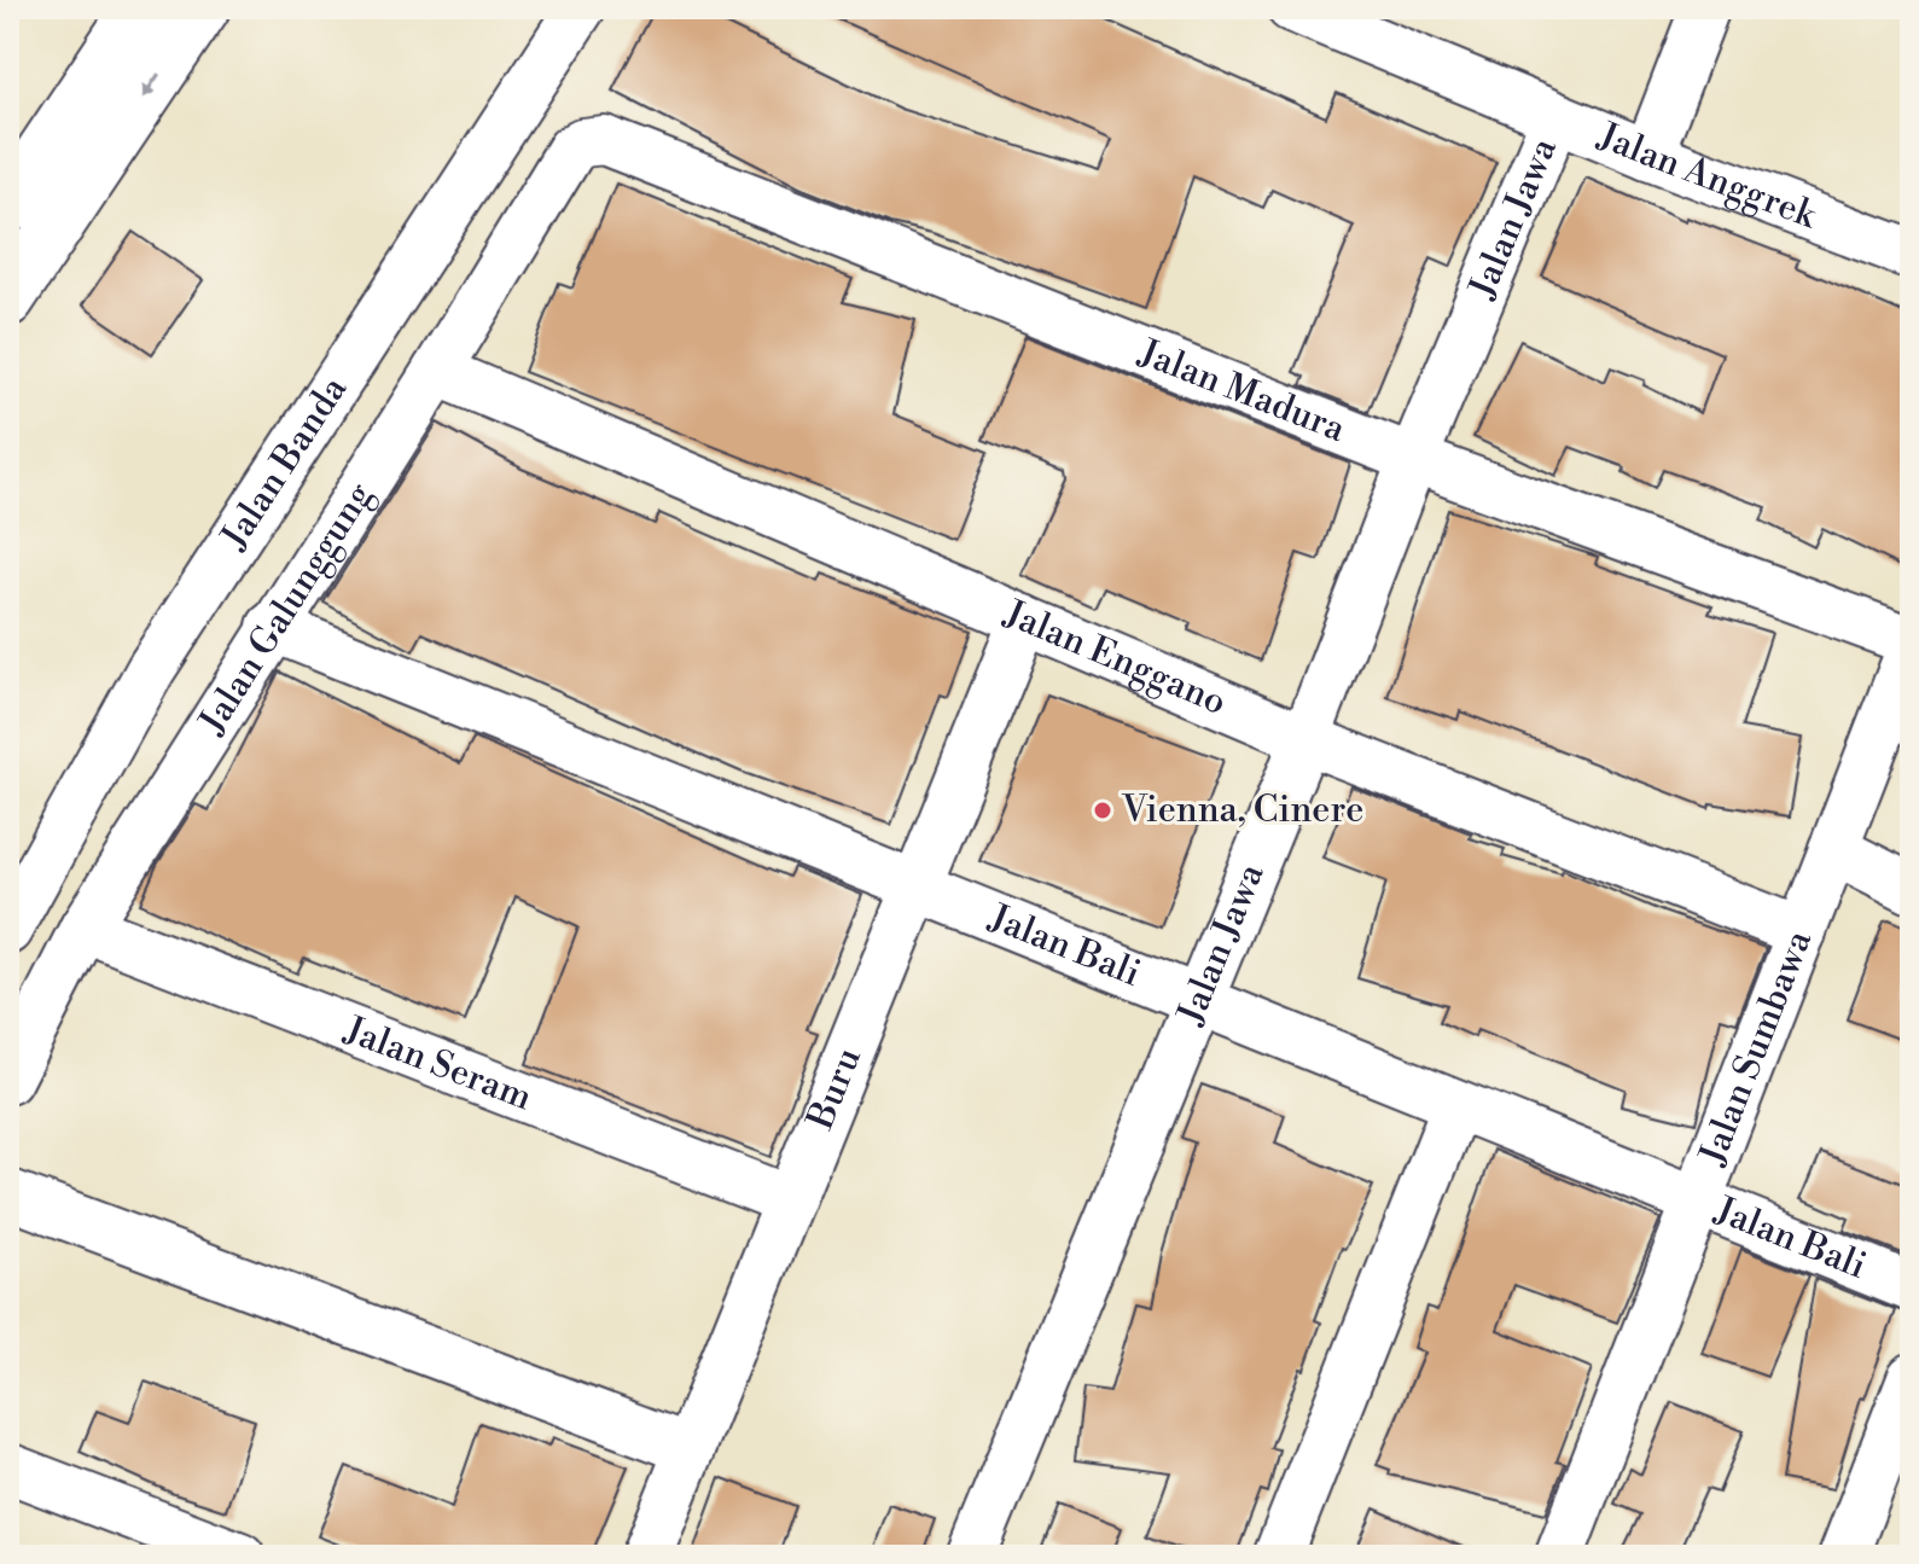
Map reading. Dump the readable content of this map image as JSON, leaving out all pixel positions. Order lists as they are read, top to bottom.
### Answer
{
  "streets": {
    "street": [
      "Jalan Anggrek",
      "Jalan Jawa",
      "Jalan Madura",
      "Jalan Banda",
      "Jalan Galunggung",
      "Jalan Enggano",
      "Jalan Bali",
      "Jalan Sumbawa",
      "Jalan Seram",
      "Buru"
    ]
  },
  "crossings": [
    ["Jalan Anggrek", "Jalan Jawa"],
    ["Jalan Jawa", "Jalan Madura"],
    ["Jalan Jawa", "Jalan Enggano"],
    ["Jalan Jawa", "Jalan Bali"],
    ["Jalan Madura", "Jalan Galunggung"],
    ["Jalan Madura", "Jalan Sumbawa"],
    ["Jalan Galunggung", "Jalan Enggano"],
    ["Jalan Galunggung", "Jalan Bali"],
    ["Jalan Galunggung", "Jalan Seram"],
    ["Jalan Enggano", "Jalan Sumbawa"],
    ["Jalan Enggano", "Buru"],
    ["Jalan Bali", "Jalan Sumbawa"],
    ["Jalan Bali", "Buru"],
    ["Jalan Seram", "Buru"]
  ],
  "places": ["Vienna, Cinere"]
}
